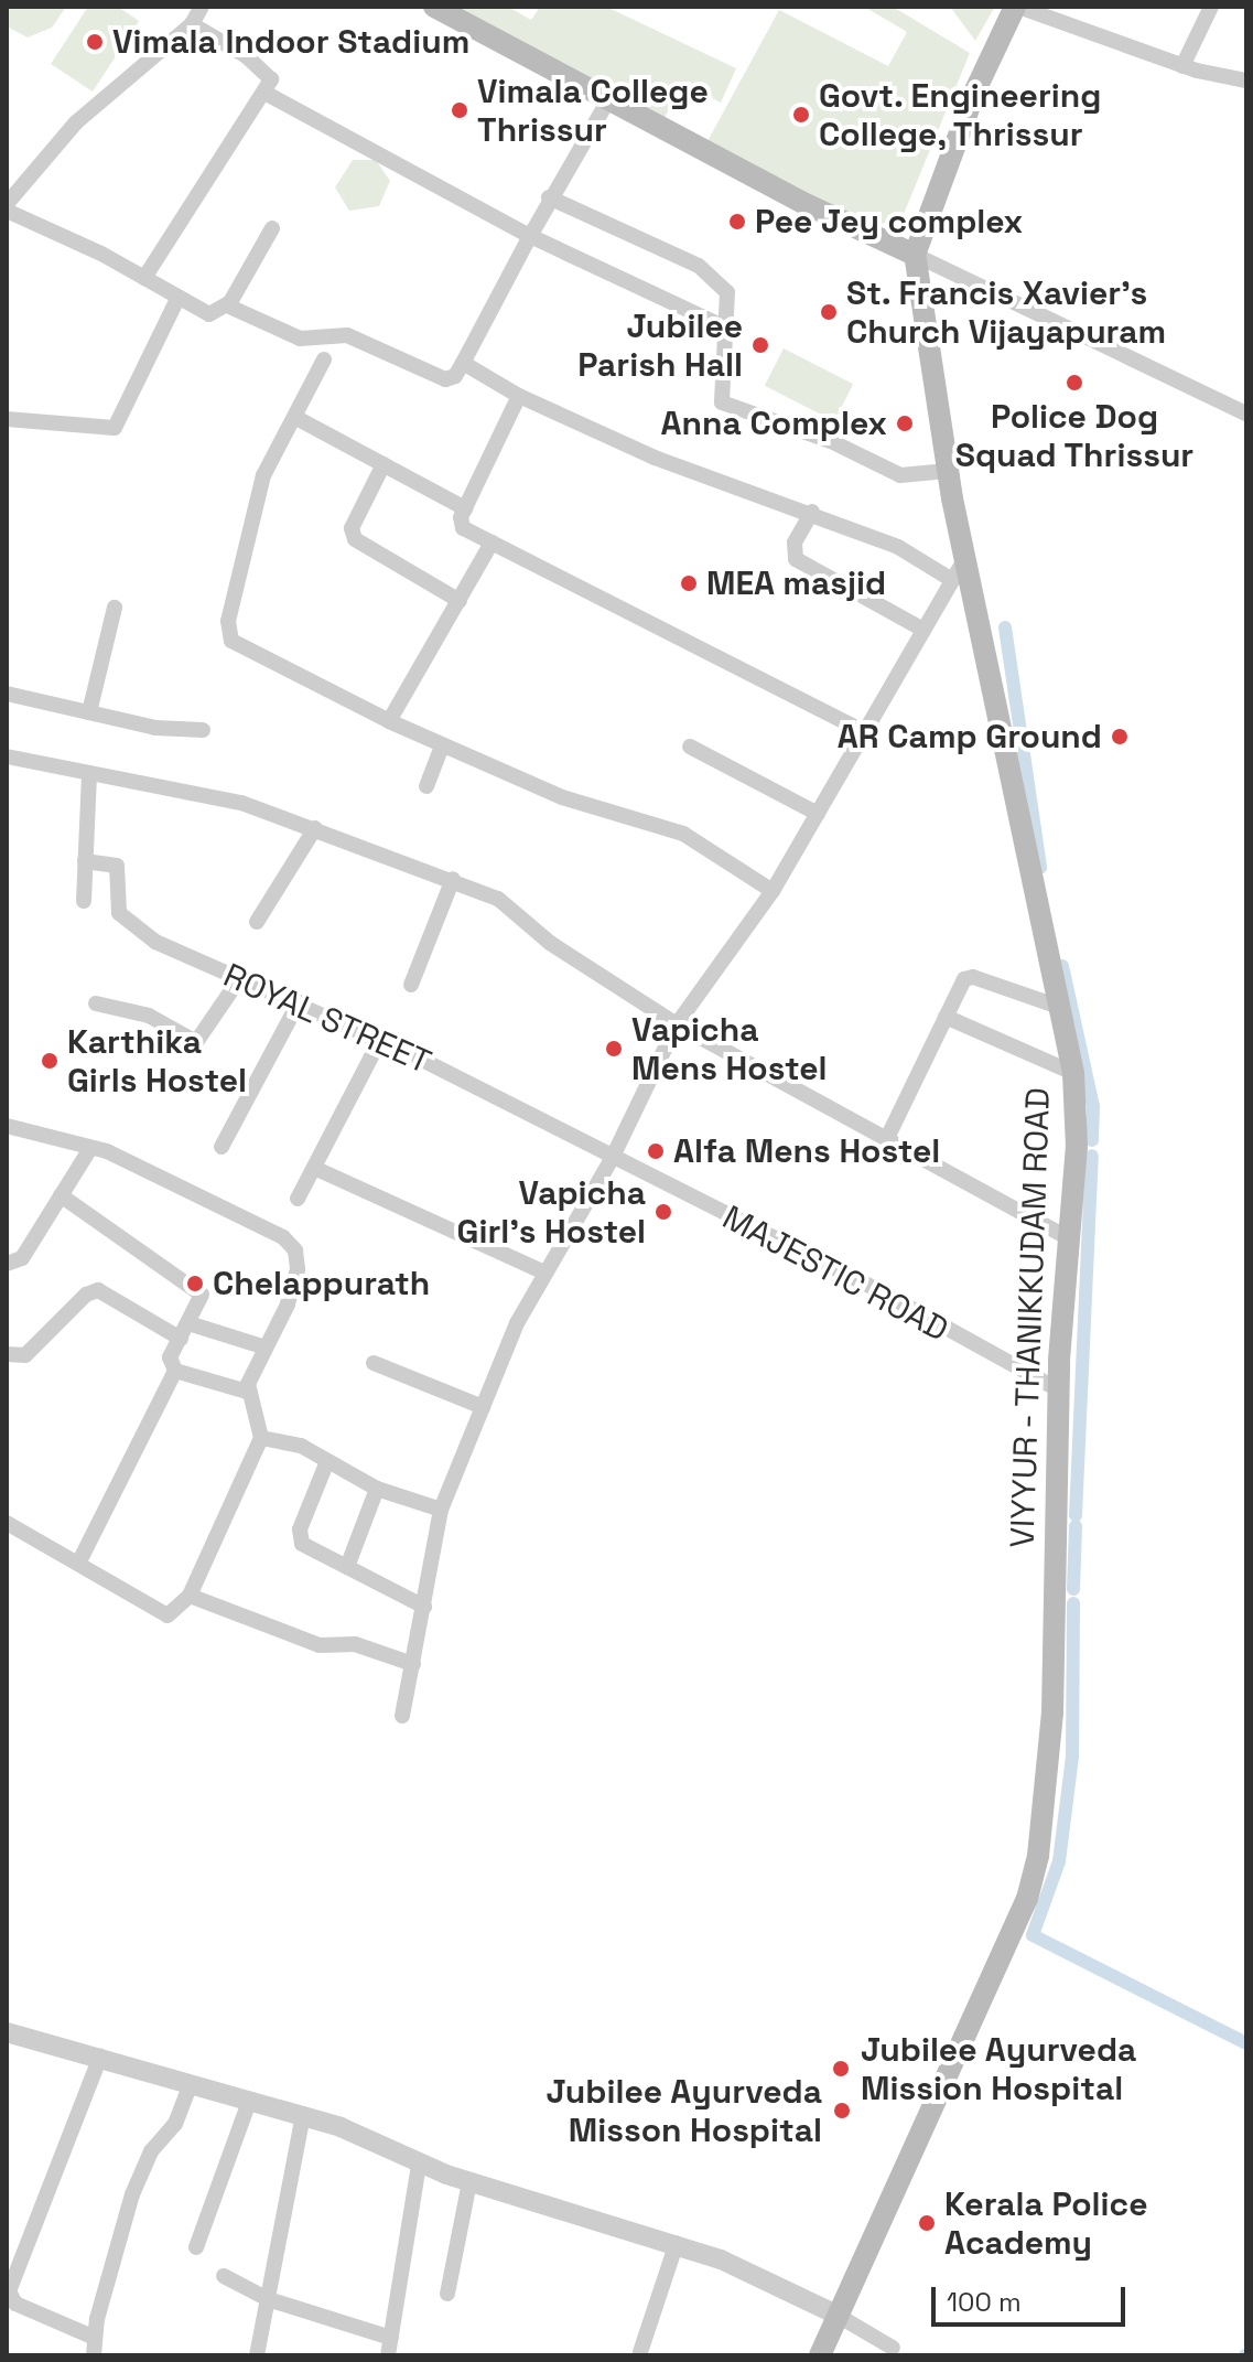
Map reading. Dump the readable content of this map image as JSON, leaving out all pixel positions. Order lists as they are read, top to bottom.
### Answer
{
  "streets": {
    "main road": ["VIYYUR - THANIKKUDAM ROAD"],
    "street": ["ROYAL STREET", "MAJESTIC ROAD"]
  },
  "crossings": [
    ["ROYAL STREET", "MAJESTIC ROAD"],
    ["MAJESTIC ROAD", "VIYYUR - THANIKKUDAM ROAD"]
  ],
  "places": [
    "Vimala Indoor Stadium",
    "Vimala College Thrissur",
    "Govt. Engineering College, Thrissur",
    "Pee Jey complex",
    "St. Francis Xavier's Church Vijayapuram",
    "Jubilee Parish Hall",
    "Police Dog Squad Thrissur",
    "Anna Complex",
    "MEA masjid",
    "AR Camp Ground",
    "Vapicha Mens Hostel",
    "Karthika Girls Hostel",
    "Alfa Mens Hostel",
    "Vapicha Girl's Hostel",
    "Chelappurath",
    "Jubilee Ayurveda Mission Hospital",
    "Jubilee Ayurveda Misson Hospital",
    "Kerala Police Academy"
  ],
  "scale_bar": "100 m"
}
